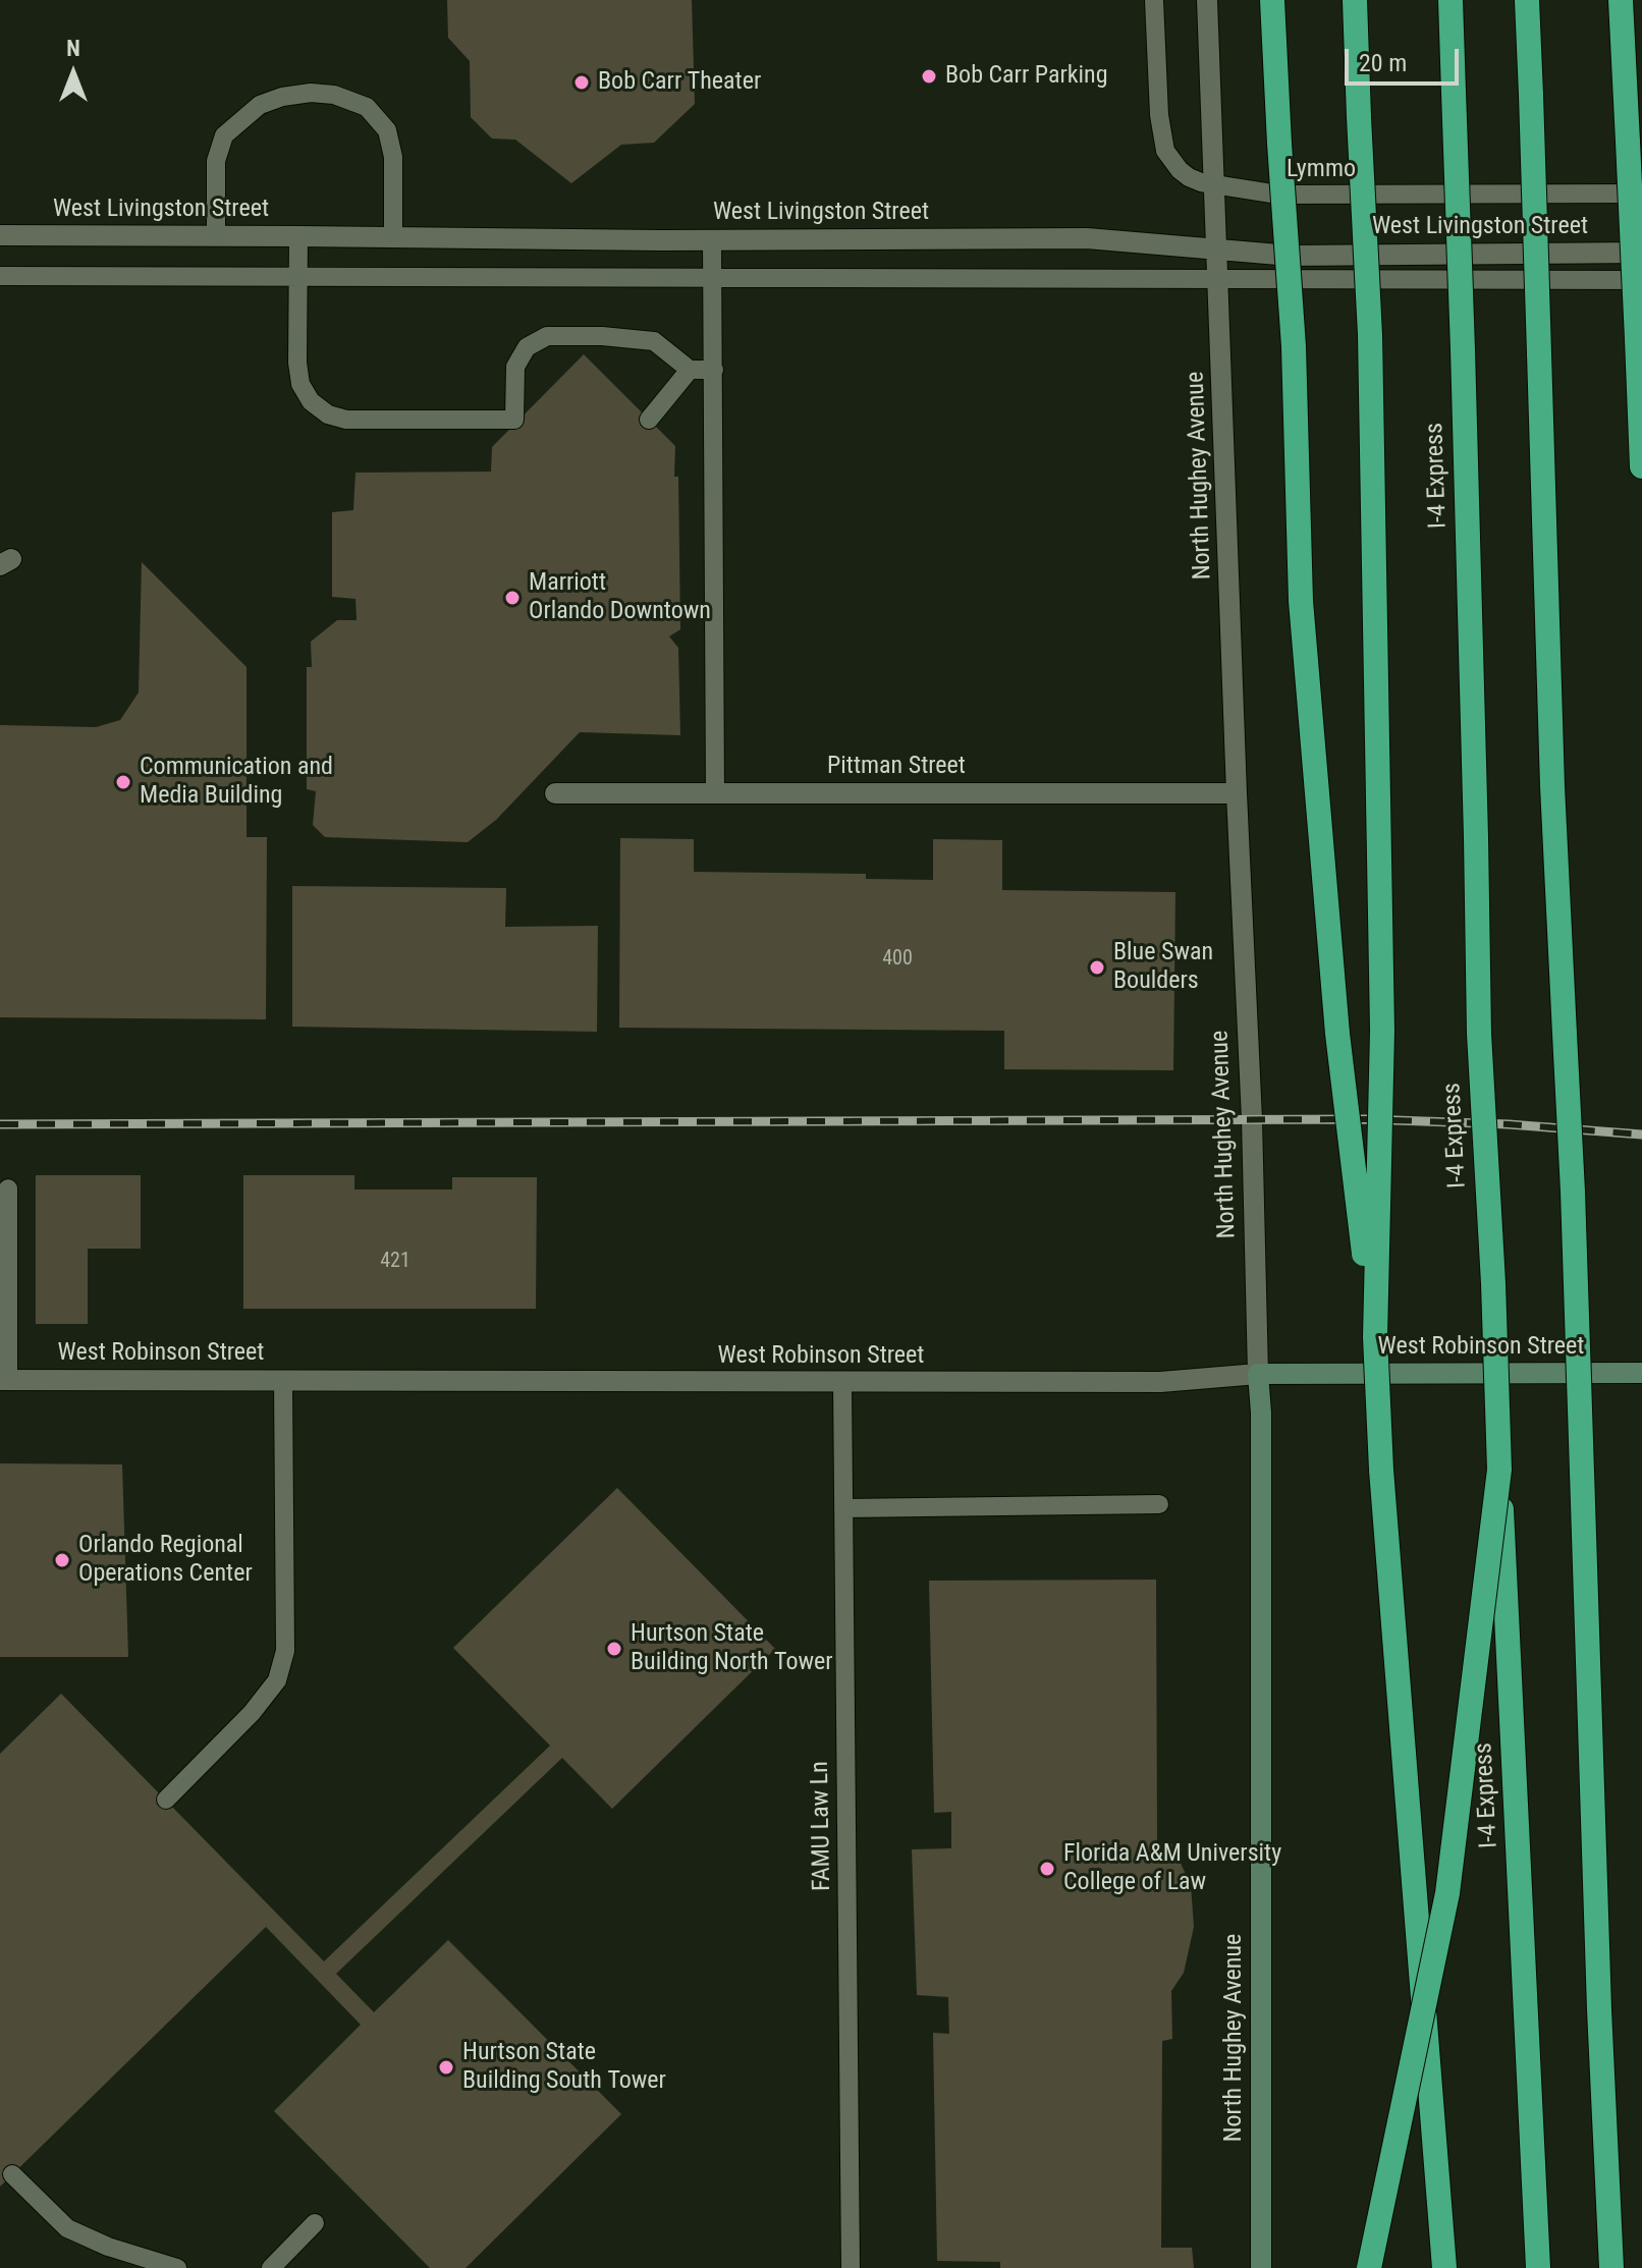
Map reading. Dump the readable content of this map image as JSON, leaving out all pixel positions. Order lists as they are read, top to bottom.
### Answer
{
  "streets": {
    "highway": ["I-4 Express"],
    "main road": ["North Hughey Avenue", "West Robinson Street"],
    "street": ["West Livingston Street", "Pittman Street"],
    "lane": ["Lymmo", "FAMU Law Ln"]
  },
  "crossings": [
    ["Lymmo", "North Hughey Avenue"],
    ["West Livingston Street", "North Hughey Avenue"],
    ["North Hughey Avenue", "Pittman Street"],
    ["North Hughey Avenue", "West Robinson Street"],
    ["West Robinson Street", "FAMU Law Ln"]
  ],
  "places": [
    "Bob Carr Parking",
    "Bob Carr Theater",
    "Marriott Orlando Downtown",
    "Communication and Media Building",
    "Blue Swan Boulders",
    "Orlando Regional Operations Center",
    "Hurtson State Building North Tower",
    "Florida A&M University College of Law",
    "Hurtson State Building South Tower"
  ],
  "house_numbers": ["400", "421"],
  "scale_bar": "20 m",
  "north": "top"
}
